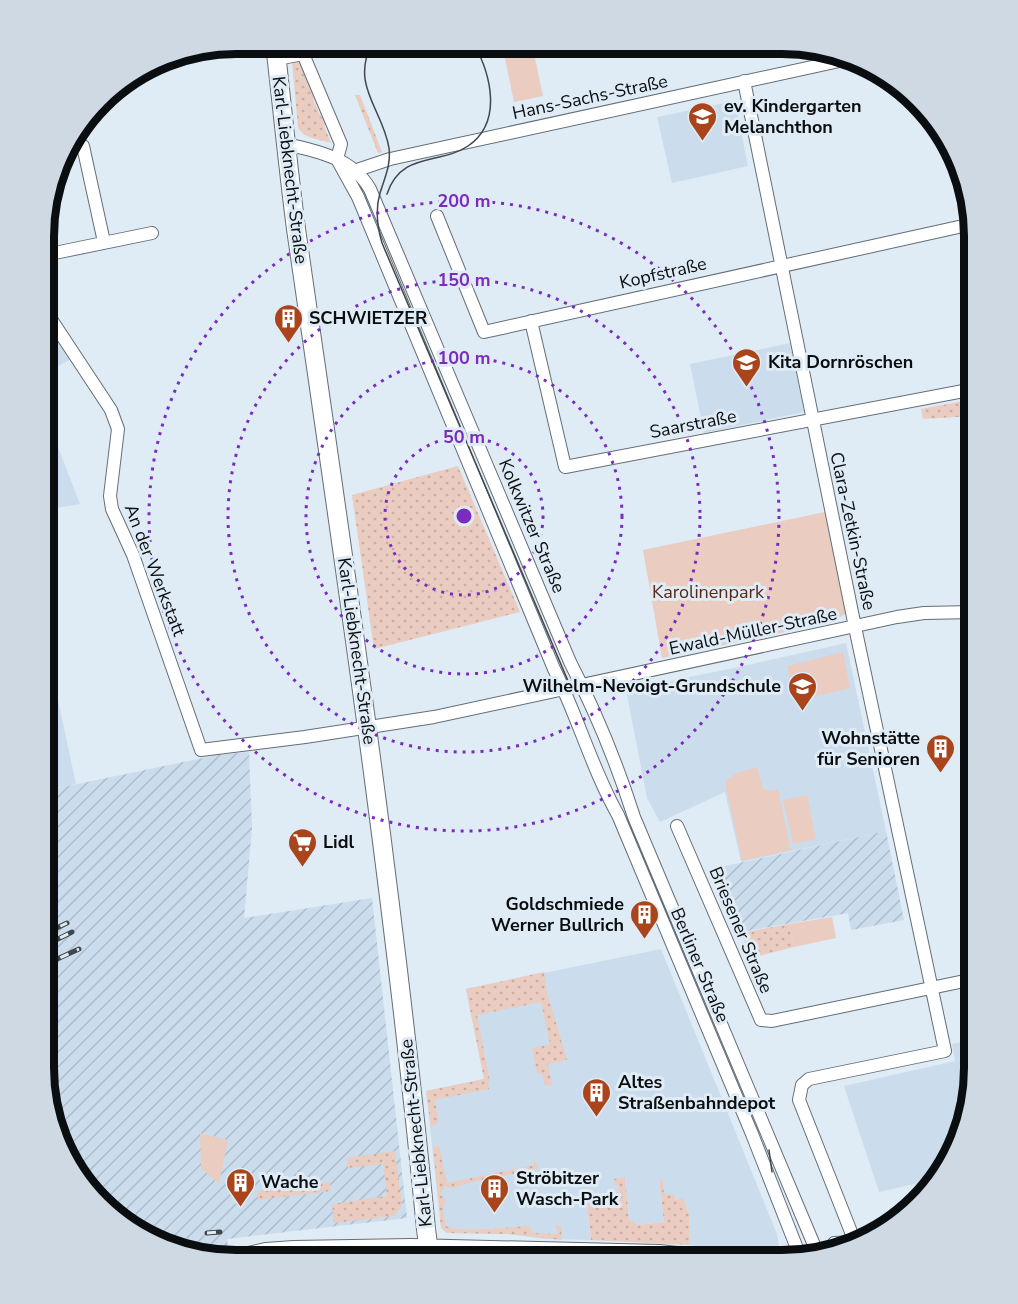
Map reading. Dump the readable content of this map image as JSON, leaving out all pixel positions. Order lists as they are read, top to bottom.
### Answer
{
  "streets": {
    "main road": ["Karl-Liebknecht-Straße"],
    "street": [
      "Hans-Sachs-Straße",
      "Kopfstraße",
      "Saarstraße",
      "Kolkwitzer Straße",
      "Clara-Zetkin-Straße",
      "An der Werkstatt",
      "Ewald-Müller-Straße",
      "Briesener Straße",
      "Berliner Straße"
    ]
  },
  "crossings": [
    ["Hans-Sachs-Straße", "Kolkwitzer Straße"],
    ["Hans-Sachs-Straße", "Clara-Zetkin-Straße"],
    ["Karl-Liebknecht-Straße", "Ewald-Müller-Straße"],
    ["Kopfstraße", "Saarstraße"],
    ["Kopfstraße", "Clara-Zetkin-Straße"],
    ["Saarstraße", "Clara-Zetkin-Straße"],
    ["Kolkwitzer Straße", "Ewald-Müller-Straße"],
    ["Kolkwitzer Straße", "Berliner Straße"],
    ["Clara-Zetkin-Straße", "Ewald-Müller-Straße"],
    ["Clara-Zetkin-Straße", "Briesener Straße"],
    ["An der Werkstatt", "Ewald-Müller-Straße"],
    ["Ewald-Müller-Straße", "Berliner Straße"]
  ],
  "parks": ["Karolinenpark"],
  "places": {
    "school or university": ["ev. Kindergarten Melanchthon", "Kita Dornröschen", "Wilhelm-Nevoigt-Grundschule"],
    "building": [
      "SCHWIETZER",
      "Wohnstätte für Senioren",
      "Goldschmiede Werner Bullrich",
      "Altes Straßenbahndepot",
      "Wache",
      "Ströbitzer Wasch-Park"
    ],
    "supermarket": ["Lidl"]
  },
  "rings": [
    "200 m",
    "150 m",
    "100 m",
    "50 m"
  ]
}
